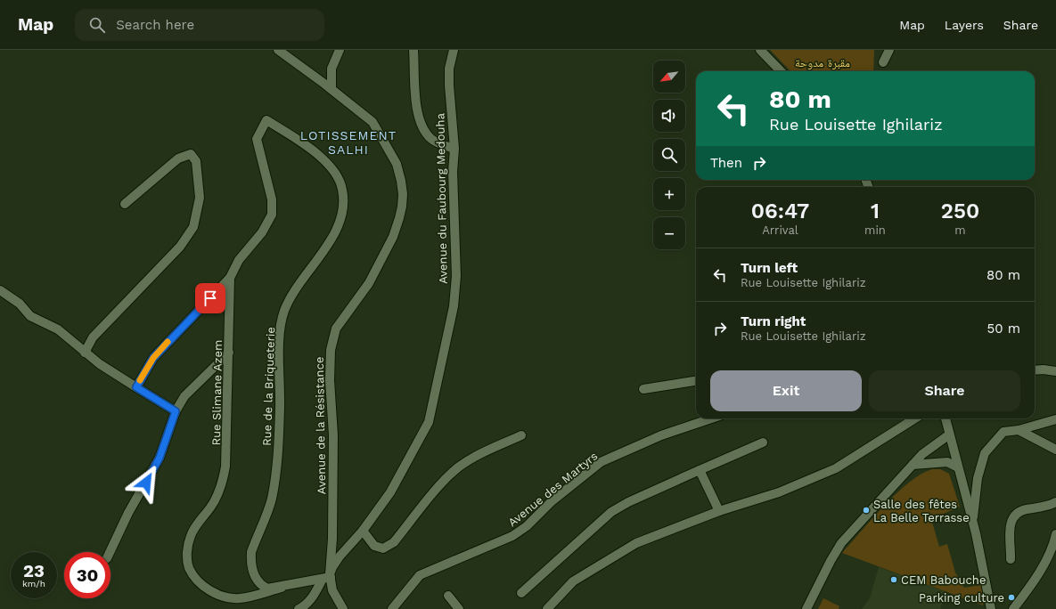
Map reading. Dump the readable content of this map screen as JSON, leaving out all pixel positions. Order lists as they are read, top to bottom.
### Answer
{
  "streets": {
    "street": [
      "Avenue du Faubourg Medouha",
      "Rue de la Briqueterie",
      "Rue Slimane Azem",
      "Avenue de la Résistance",
      "Avenue des Martyrs"
    ]
  },
  "crossings": [
    ["Avenue du Faubourg Medouha", "Rue de la Briqueterie"],
    ["Avenue du Faubourg Medouha", "Avenue de la Résistance"],
    ["Rue de la Briqueterie", "Rue Slimane Azem"],
    ["Rue de la Briqueterie", "Avenue de la Résistance"]
  ],
  "districts": ["LOTISSEMENT SALHI"],
  "parks": ["مقبرة مدوحة"],
  "places": ["Salle des fêtes La Belle Terrasse", "CEM Babouche", "Parking culture"],
  "north": "bottom left",
  "page": {
    "header": "Map",
    "search": "Search here",
    "nav": ["Map", "Layers", "Share"],
    "map_buttons": ["+", "−"],
    "turn": ["80 m", "Rue Louisette Ighilariz"],
    "then": "Then",
    "eta": [
      "06:47",
      "Arrival",
      "1",
      "min",
      "250",
      "m"
    ],
    "list": [
      {
        "name": "Turn left",
        "note": "Rue Louisette Ighilariz",
        "value": "80 m"
      },
      {
        "name": "Turn right",
        "note": "Rue Louisette Ighilariz",
        "value": "50 m"
      }
    ],
    "buttons": ["Exit", "Share"],
    "speed": "23 km/h",
    "limit": "30"
  }
}
